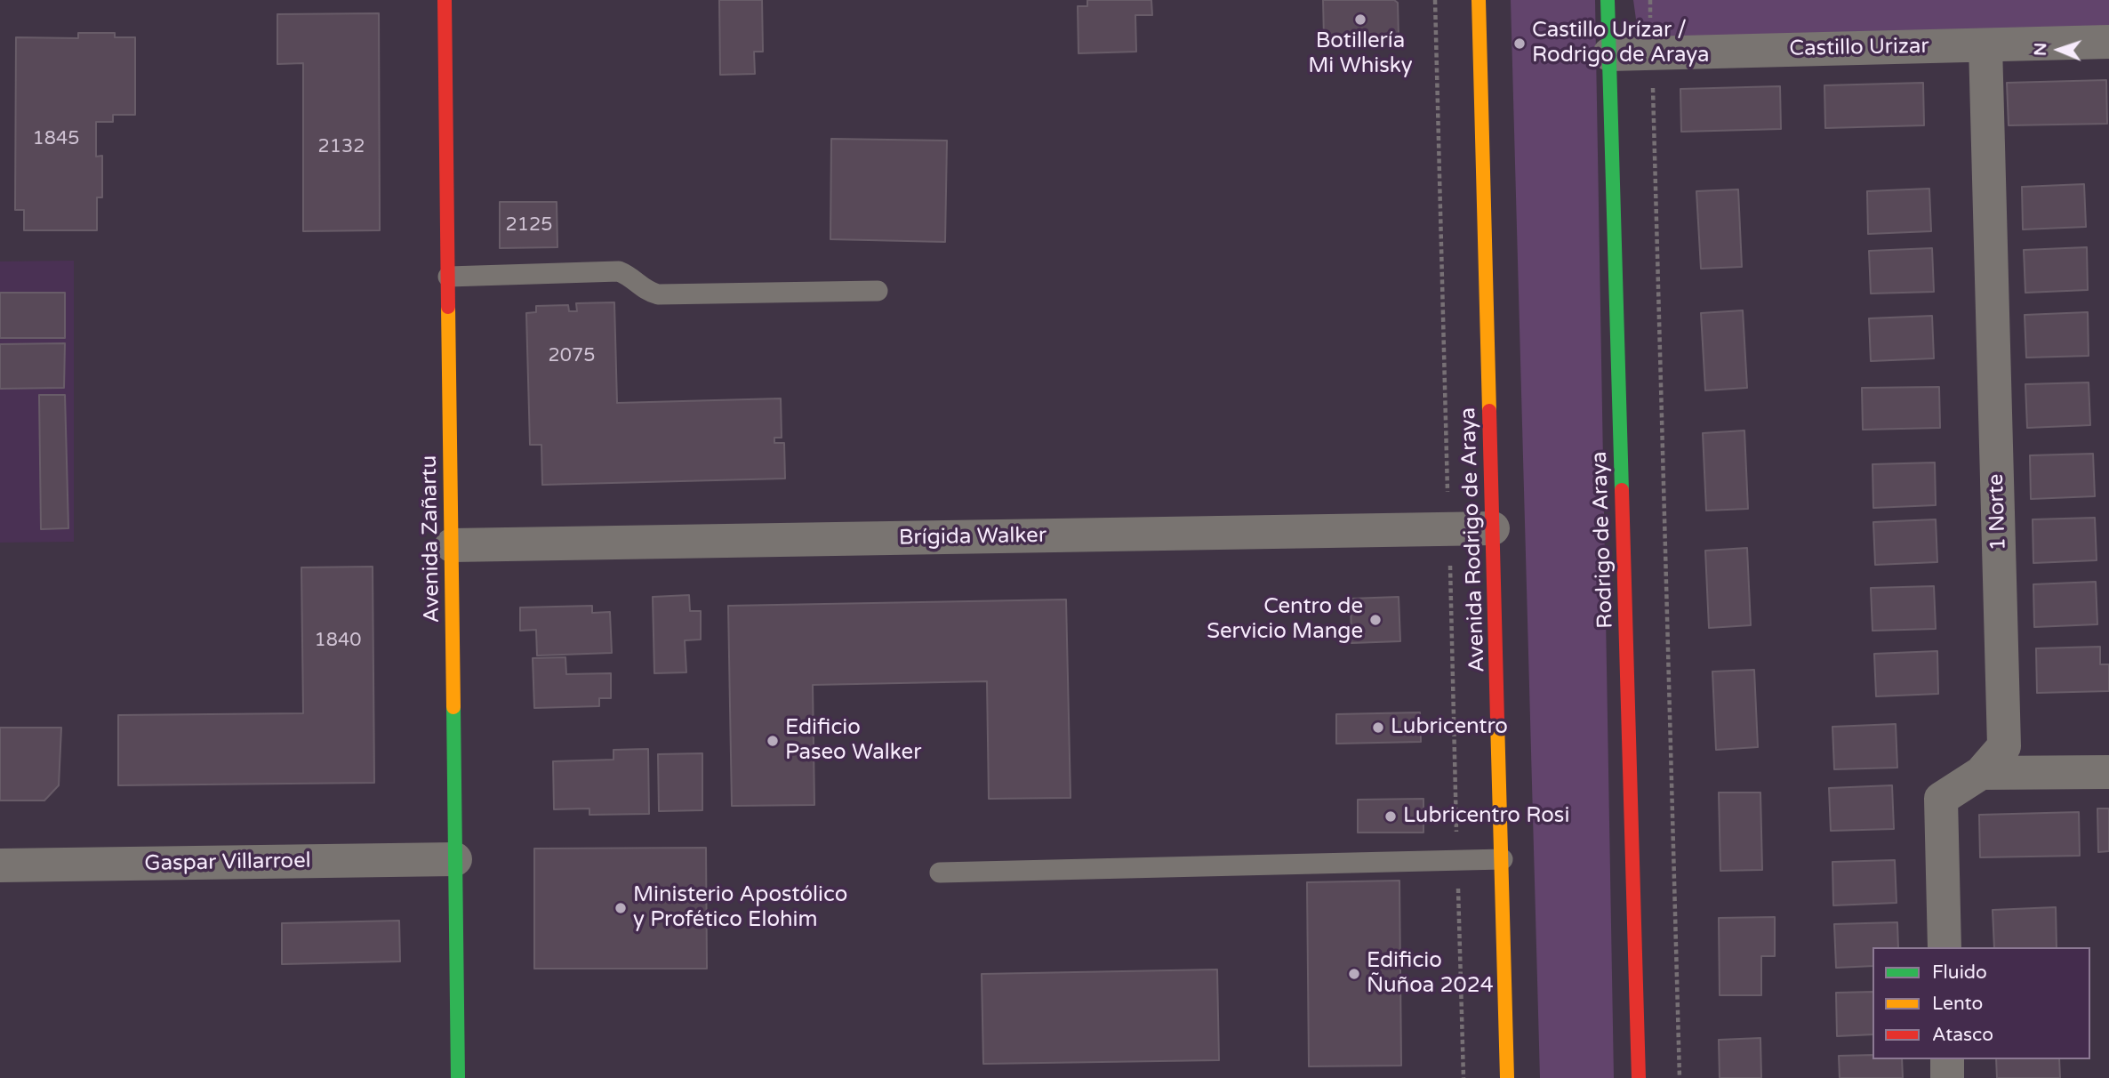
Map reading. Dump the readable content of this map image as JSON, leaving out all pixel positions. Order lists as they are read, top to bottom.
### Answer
{
  "streets": {
    "street": [
      "Castillo Urizar",
      "1 Norte",
      "Brígida Walker",
      "Avenida Zañartu",
      "Avenida Rodrigo de Araya",
      "Rodrigo de Araya",
      "Gaspar Villarroel"
    ]
  },
  "crossings": [
    ["Castillo Urizar", "1 Norte"],
    ["Castillo Urizar", "Rodrigo de Araya"],
    ["Brígida Walker", "Avenida Zañartu"],
    ["Brígida Walker", "Avenida Rodrigo de Araya"],
    ["Avenida Zañartu", "Gaspar Villarroel"]
  ],
  "places": [
    "Botillería Mi Whisky",
    "Castillo Urízar / Rodrigo de Araya",
    "Centro de Servicio Mange",
    "Lubricentro",
    "Edificio Paseo Walker",
    "Lubricentro Rosi",
    "Ministerio Apostólico y Profético Elohim",
    "Edificio Ñuñoa 2024"
  ],
  "house_numbers": [
    "1845",
    "2132",
    "2125",
    "2075",
    "1840"
  ],
  "legend": ["Fluido", "Lento", "Atasco"],
  "north": "left"
}
